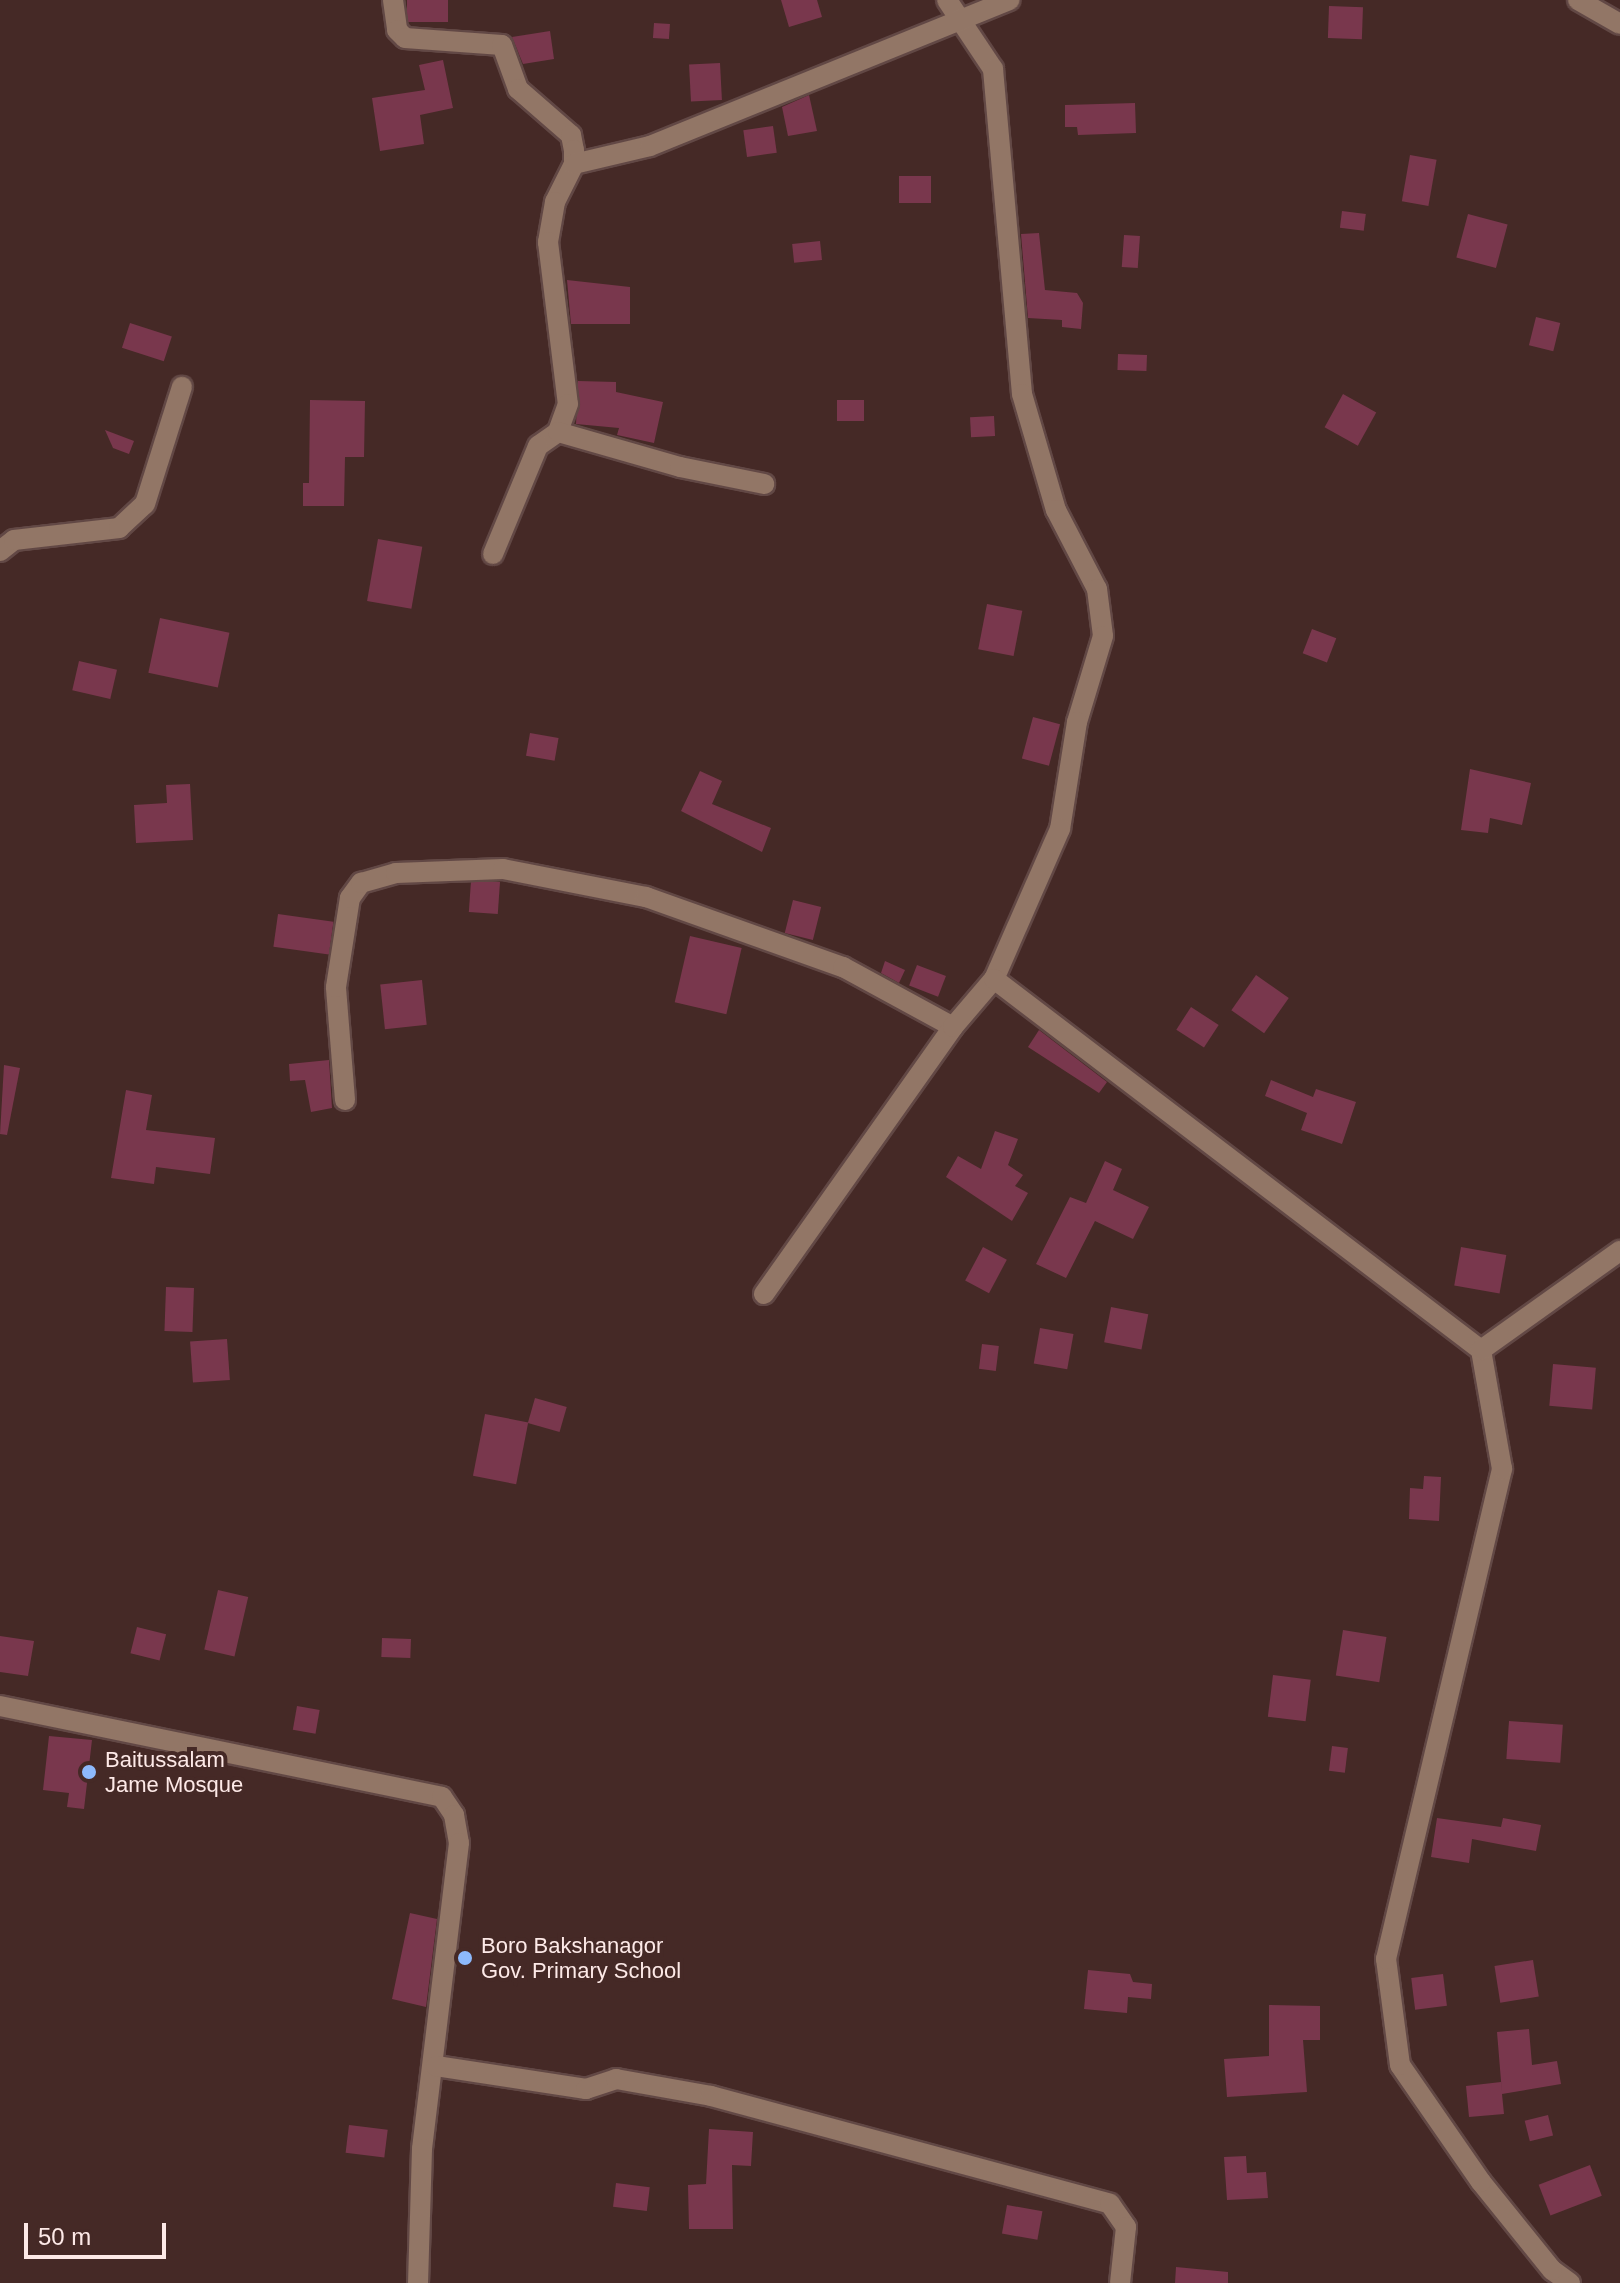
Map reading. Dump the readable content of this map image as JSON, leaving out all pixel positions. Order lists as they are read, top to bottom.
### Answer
{
  "places": ["Baitussalam Jame Mosque", "Boro Bakshanagor Gov. Primary School"],
  "scale_bar": "50 m"
}
